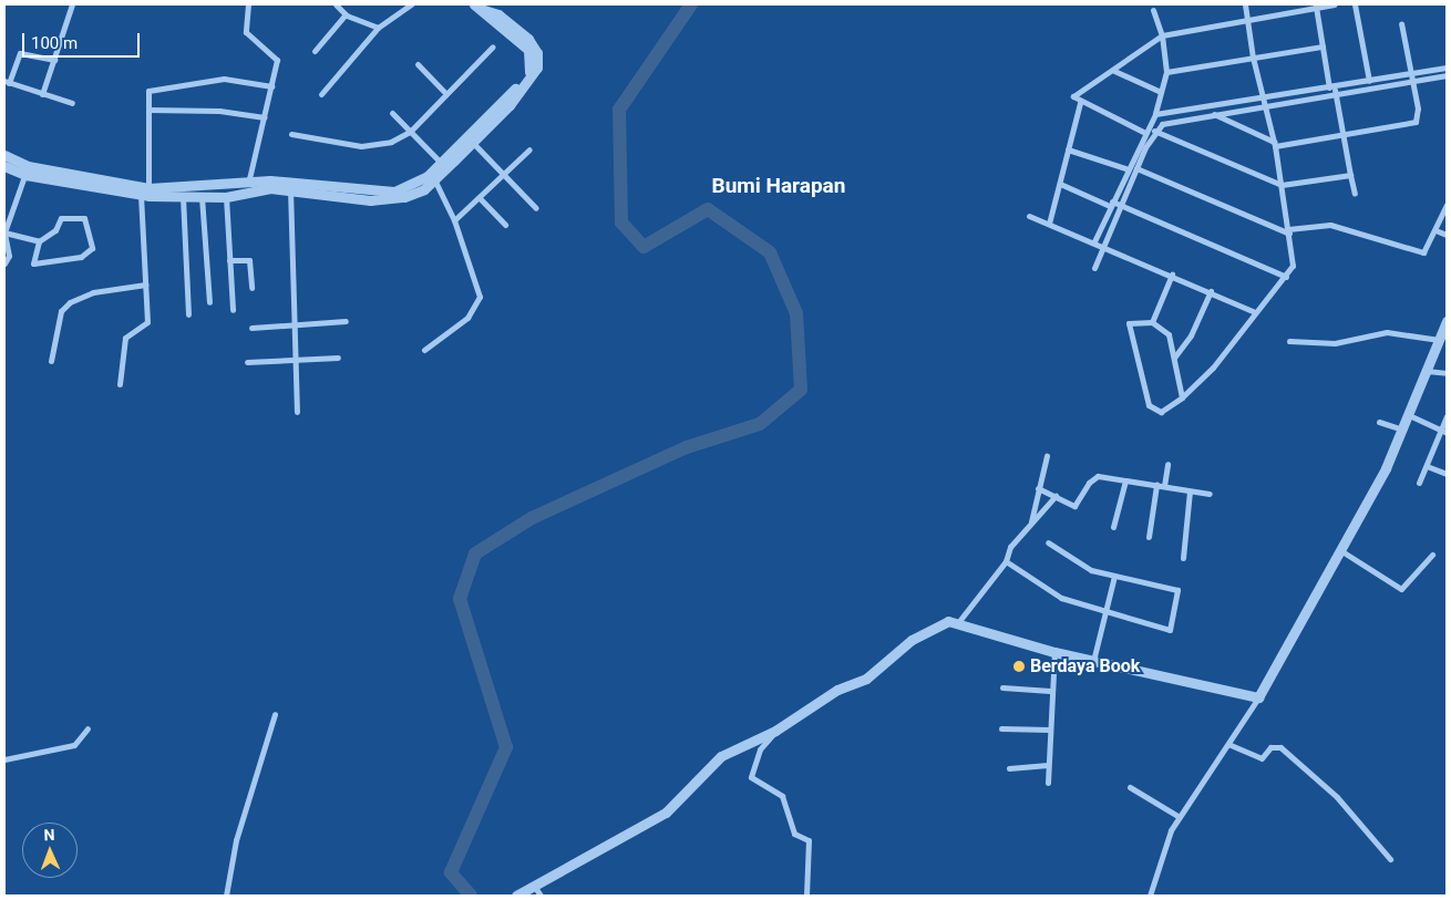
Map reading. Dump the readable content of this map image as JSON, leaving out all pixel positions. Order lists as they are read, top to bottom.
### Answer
{
  "districts": ["Bumi Harapan"],
  "places": ["Berdaya Book"],
  "scale_bar": "100 m",
  "north": "top"
}
